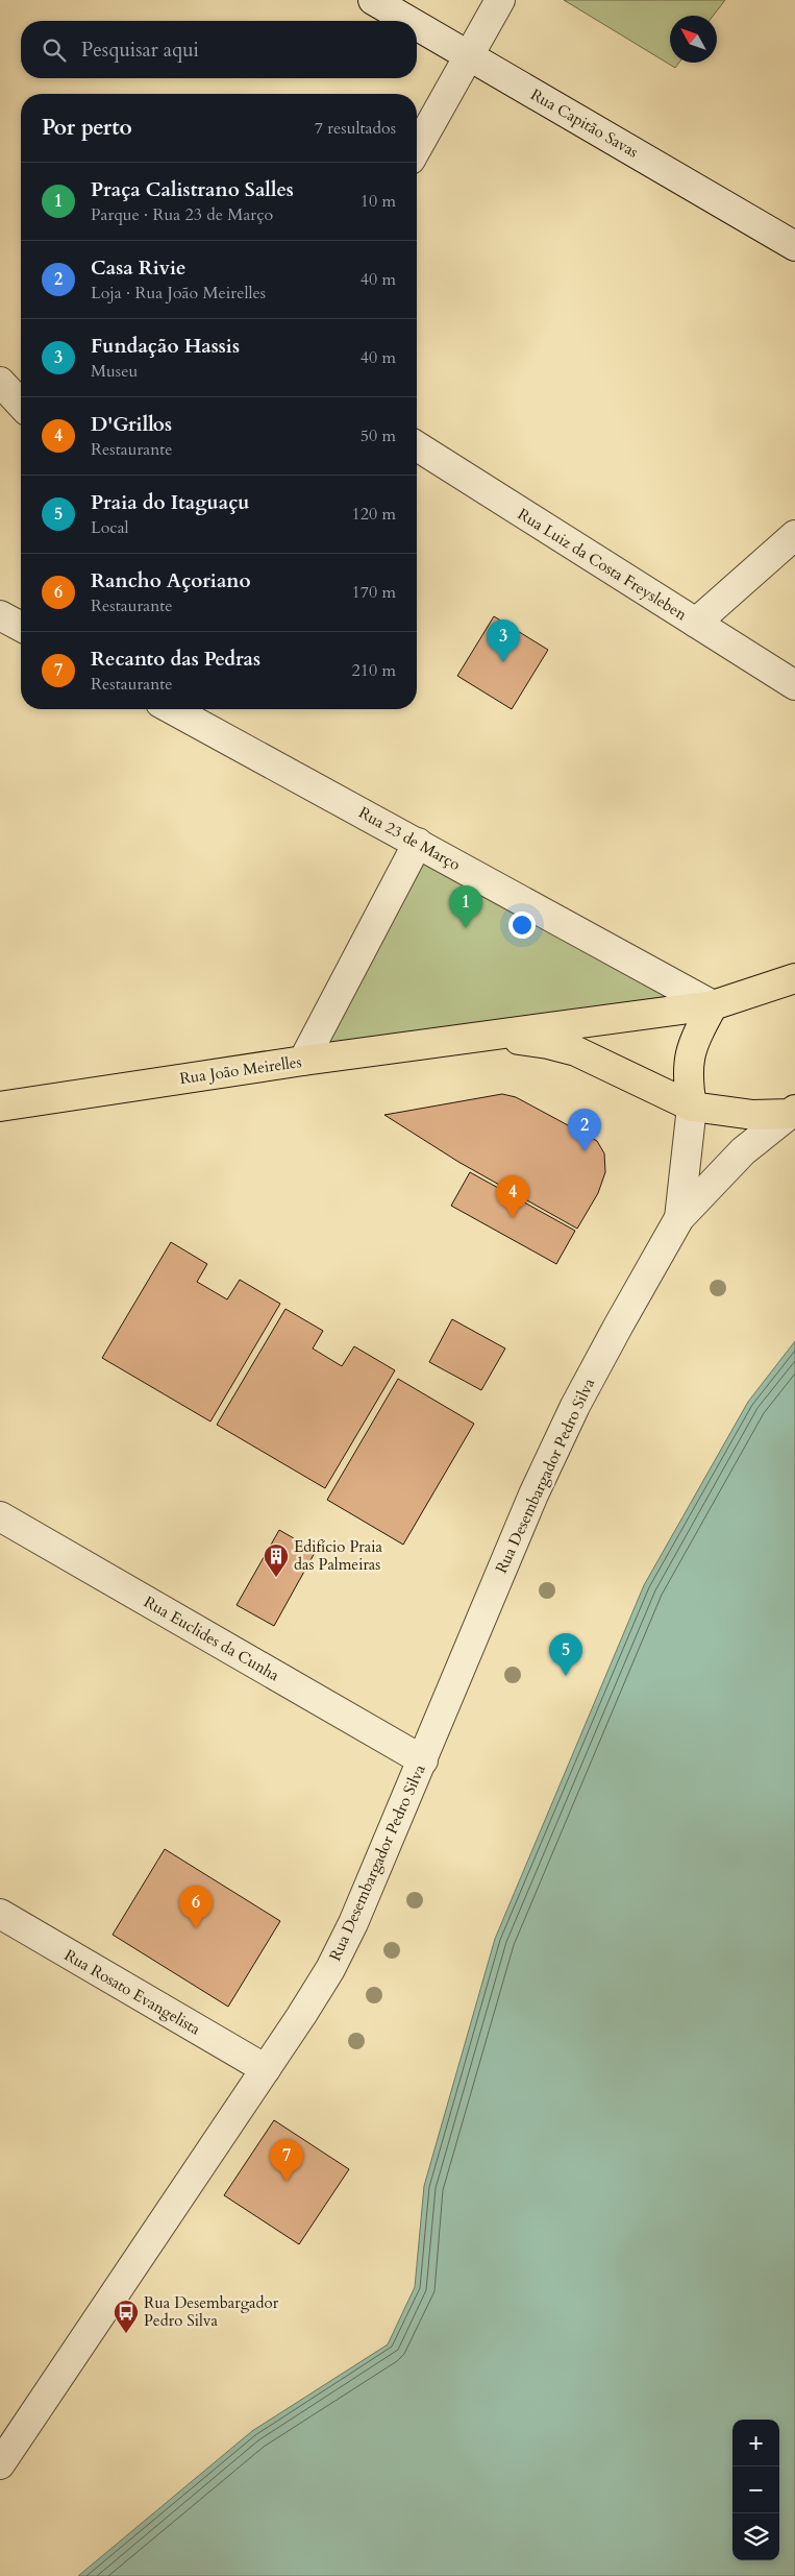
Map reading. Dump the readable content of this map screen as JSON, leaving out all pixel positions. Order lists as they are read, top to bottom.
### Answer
{
  "streets": {
    "main road": ["Rua João Meirelles", "Rua Desembargador Pedro Silva"],
    "street": [
      "Rua Capitão Savas",
      "Rua Luiz da Costa Freysleben",
      "Rua 23 de Março",
      "Rua Euclides da Cunha",
      "Rua Rosato Evangelista"
    ]
  },
  "crossings": [
    ["Rua 23 de Março", "Rua João Meirelles"],
    ["Rua João Meirelles", "Rua Desembargador Pedro Silva"],
    ["Rua Desembargador Pedro Silva", "Rua Euclides da Cunha"],
    ["Rua Desembargador Pedro Silva", "Rua Rosato Evangelista"]
  ],
  "places": {
    "building": ["Edifício Praia das Palmeiras"],
    "bus stop": ["Rua Desembargador Pedro Silva"]
  },
  "north": "top left",
  "page": {
    "search": "Pesquisar aqui",
    "heading": ["Por perto", "7 resultados"],
    "list": [
      {
        "mark": "1",
        "name": "Praça Calistrano Salles",
        "note": "Parque · Rua 23 de Março",
        "value": "10 m"
      },
      {
        "mark": "2",
        "name": "Casa Rivie",
        "note": "Loja · Rua João Meirelles",
        "value": "40 m"
      },
      {
        "mark": "3",
        "name": "Fundação Hassis",
        "note": "Museu",
        "value": "40 m"
      },
      {
        "mark": "4",
        "name": "D'Grillos",
        "note": "Restaurante",
        "value": "50 m"
      },
      {
        "mark": "5",
        "name": "Praia do Itaguaçu",
        "note": "Local",
        "value": "120 m"
      },
      {
        "mark": "6",
        "name": "Rancho Açoriano",
        "note": "Restaurante",
        "value": "170 m"
      },
      {
        "mark": "7",
        "name": "Recanto das Pedras",
        "note": "Restaurante",
        "value": "210 m"
      }
    ],
    "pins": [
      "3",
      "1",
      "2",
      "4",
      "5",
      "6",
      "7"
    ],
    "map_buttons": ["+", "−"]
  }
}
